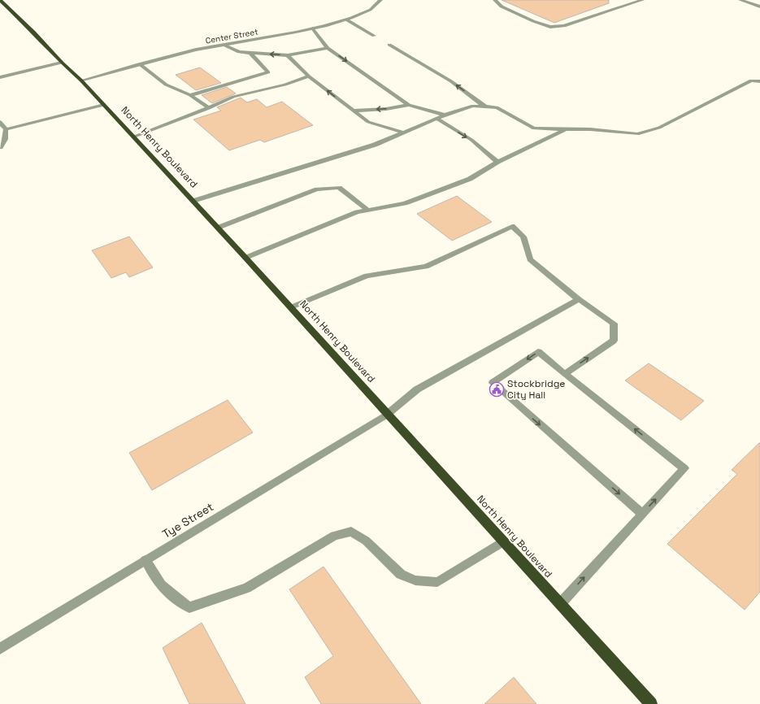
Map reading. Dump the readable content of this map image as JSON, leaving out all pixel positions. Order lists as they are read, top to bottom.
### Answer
{
  "streets": {
    "highway": ["North Henry Boulevard"],
    "street": ["Center Street", "Tye Street"]
  },
  "crossings": [
    ["Center Street", "North Henry Boulevard"],
    ["North Henry Boulevard", "Tye Street"]
  ],
  "places": {
    "public building": ["Stockbridge City Hall"]
  }
}
